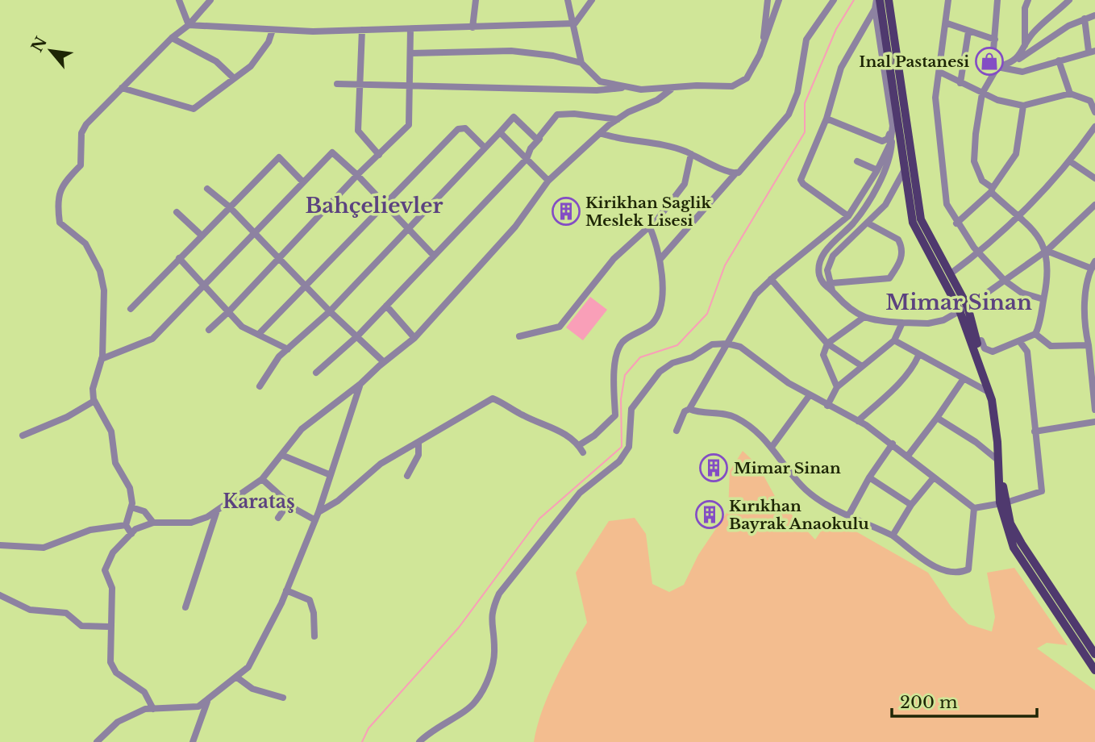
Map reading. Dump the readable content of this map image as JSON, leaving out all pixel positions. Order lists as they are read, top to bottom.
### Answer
{
  "districts": ["Bahçelievler", "Mimar Sinan", "Karataş"],
  "places": {
    "shop": ["Inal Pastanesi"],
    "building": ["Kirikhan Saglik Meslek Lisesi", "Mimar Sinan", "Kırıkhan Bayrak Anaokulu"]
  },
  "scale_bar": "200 m",
  "north": "top left"
}
